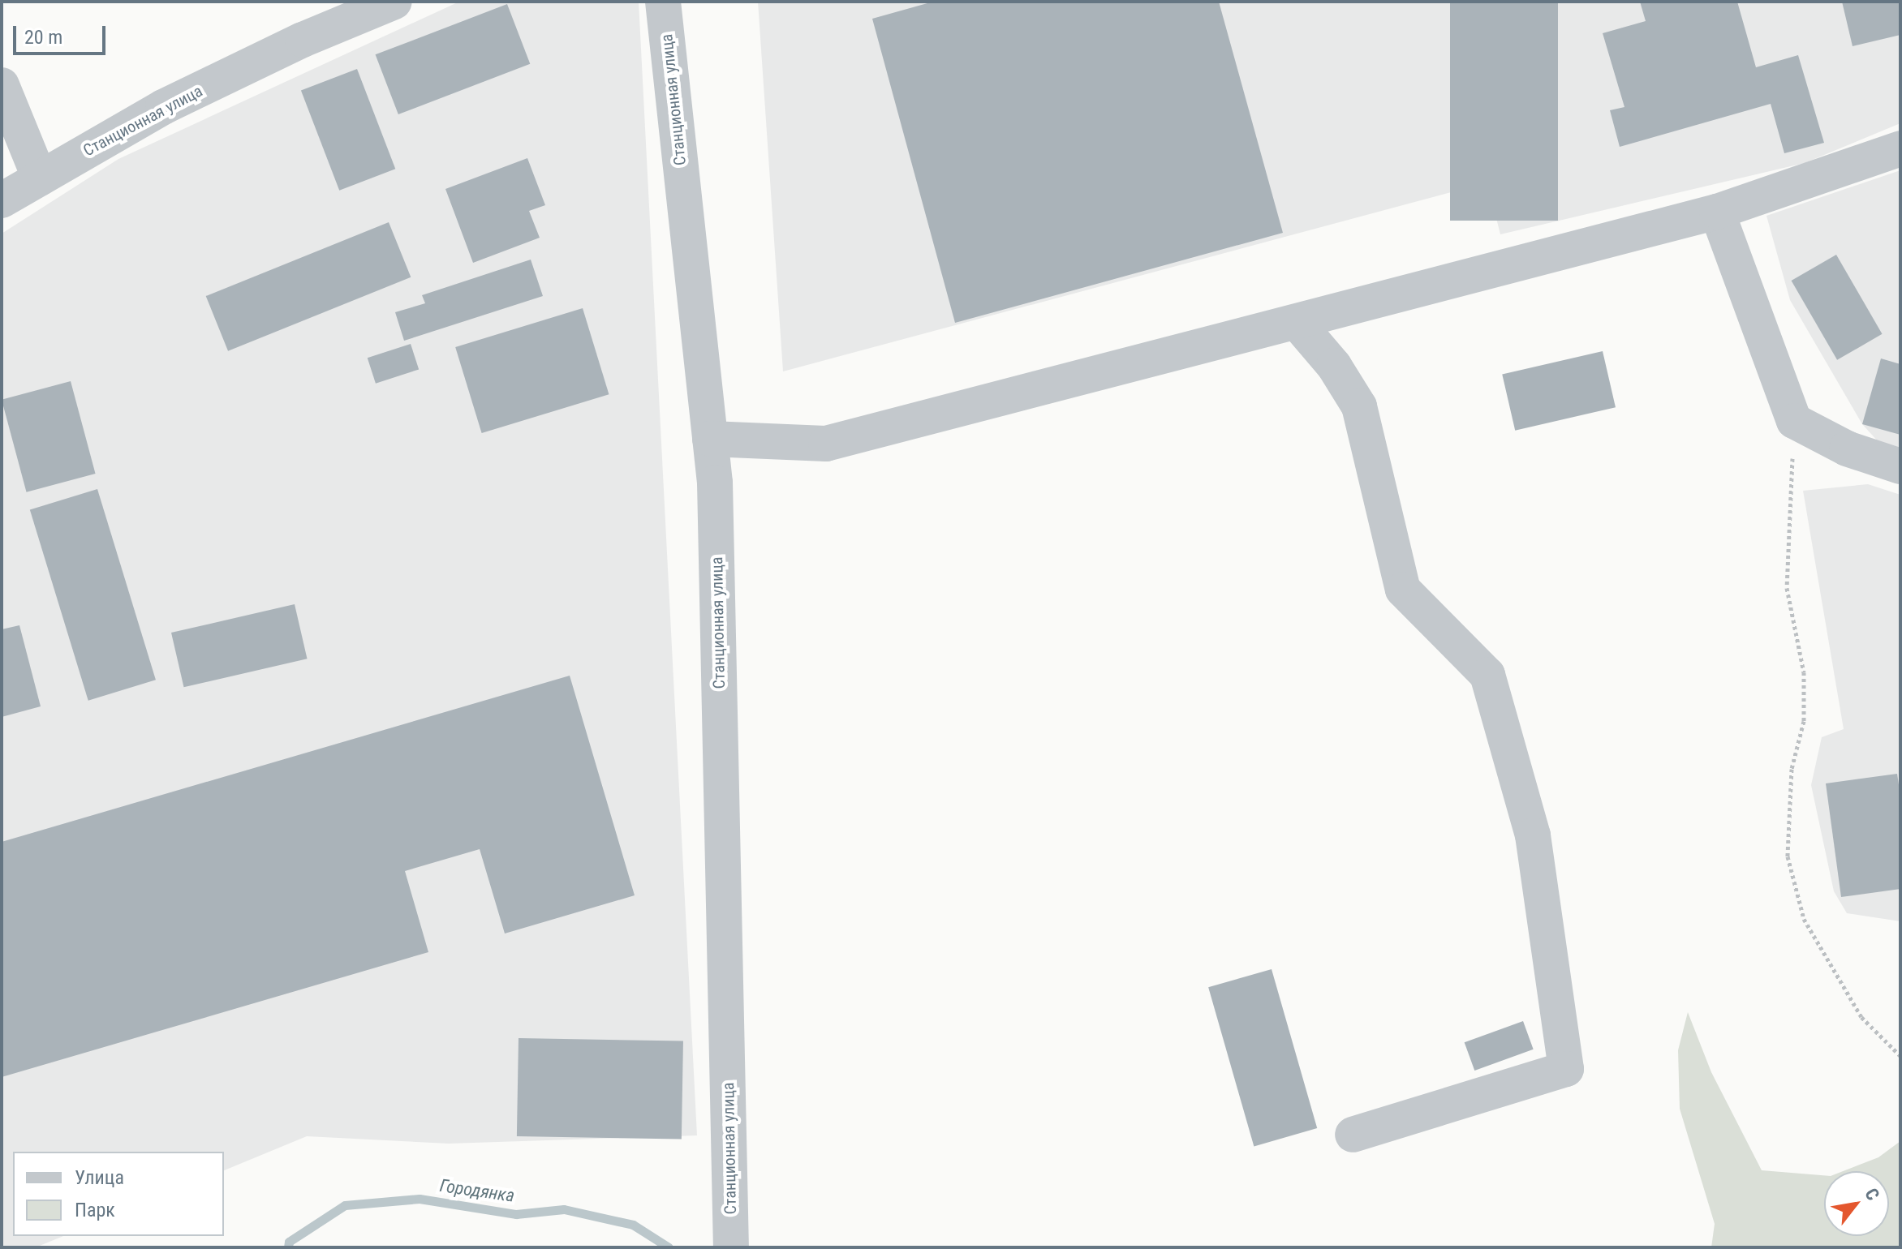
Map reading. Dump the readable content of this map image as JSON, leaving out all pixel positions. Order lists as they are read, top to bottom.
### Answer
{
  "streets": {
    "street": ["Станционная улица"]
  },
  "water": ["Городянка"],
  "legend": ["Улица", "Парк"],
  "scale_bar": "20 m",
  "north": "top right"
}
